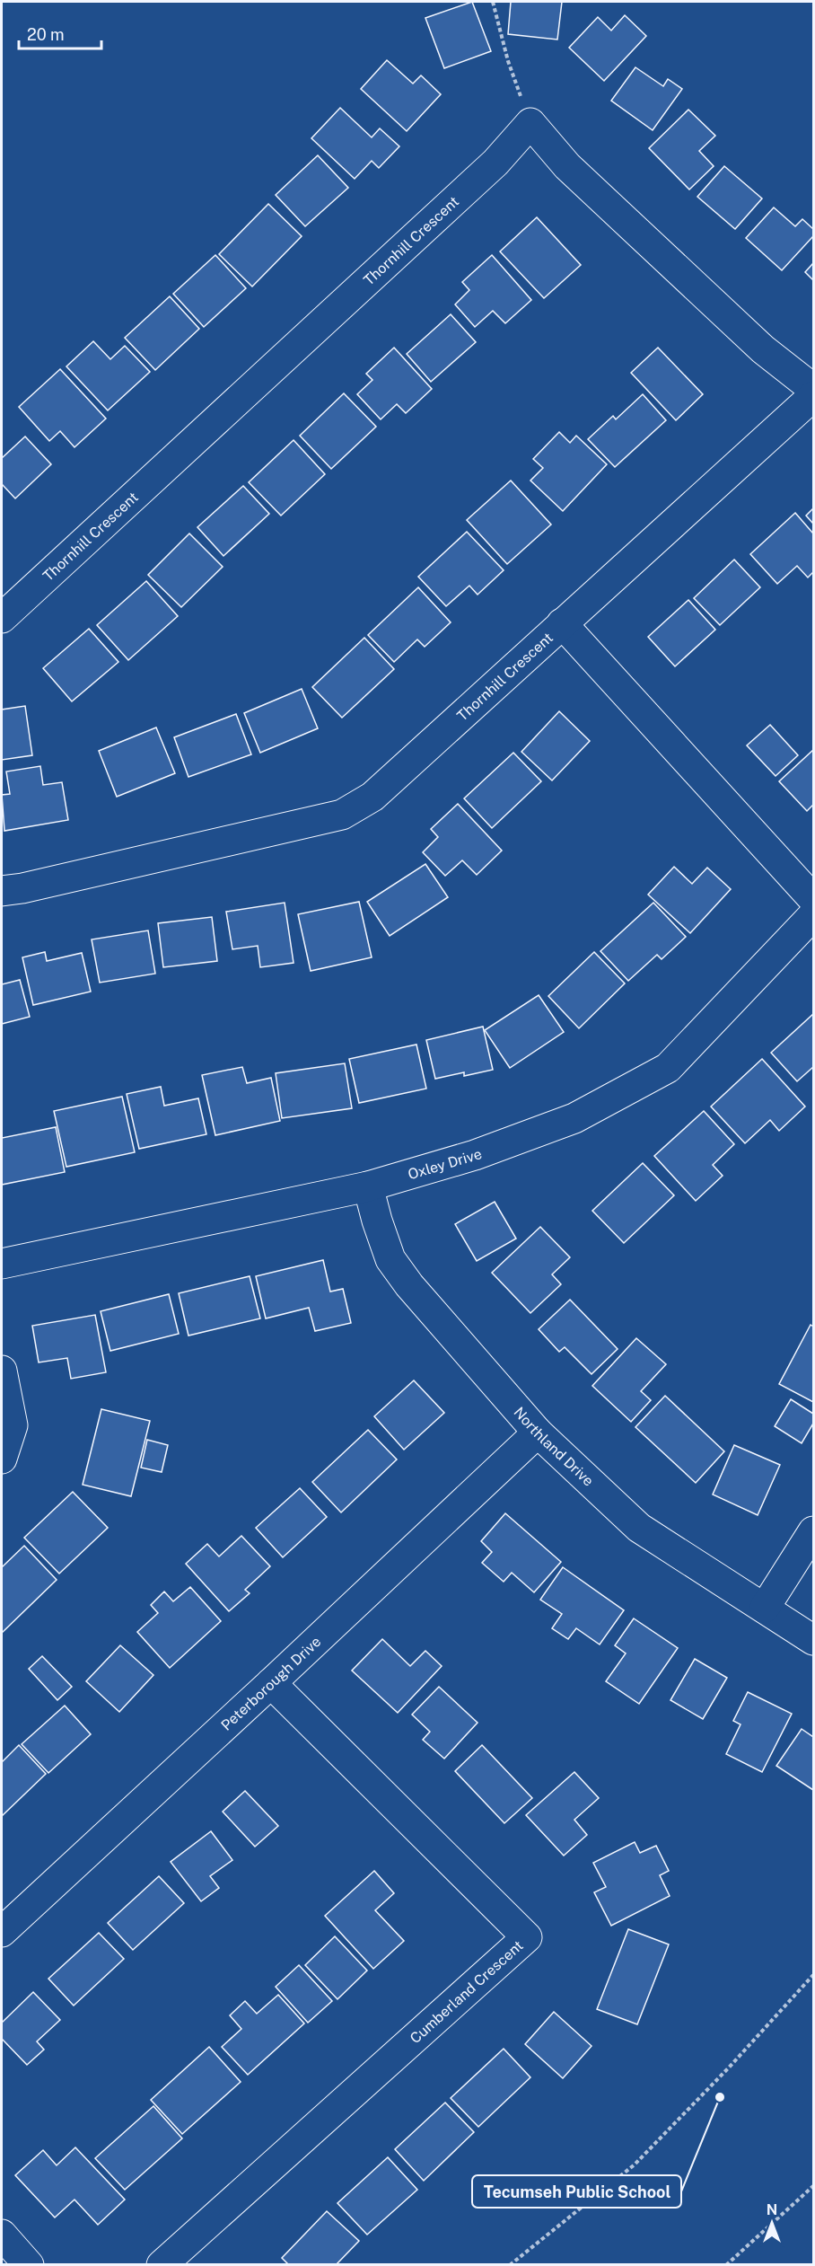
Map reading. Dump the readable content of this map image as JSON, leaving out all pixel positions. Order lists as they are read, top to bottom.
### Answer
{
  "streets": {
    "street": [
      "Thornhill Crescent",
      "Oxley Drive",
      "Northland Drive",
      "Peterborough Drive",
      "Cumberland Crescent"
    ]
  },
  "crossings": [
    ["Oxley Drive", "Northland Drive"],
    ["Northland Drive", "Peterborough Drive"],
    ["Peterborough Drive", "Cumberland Crescent"]
  ],
  "places": ["Tecumseh Public School"],
  "scale_bar": "20 m",
  "north": "top"
}
